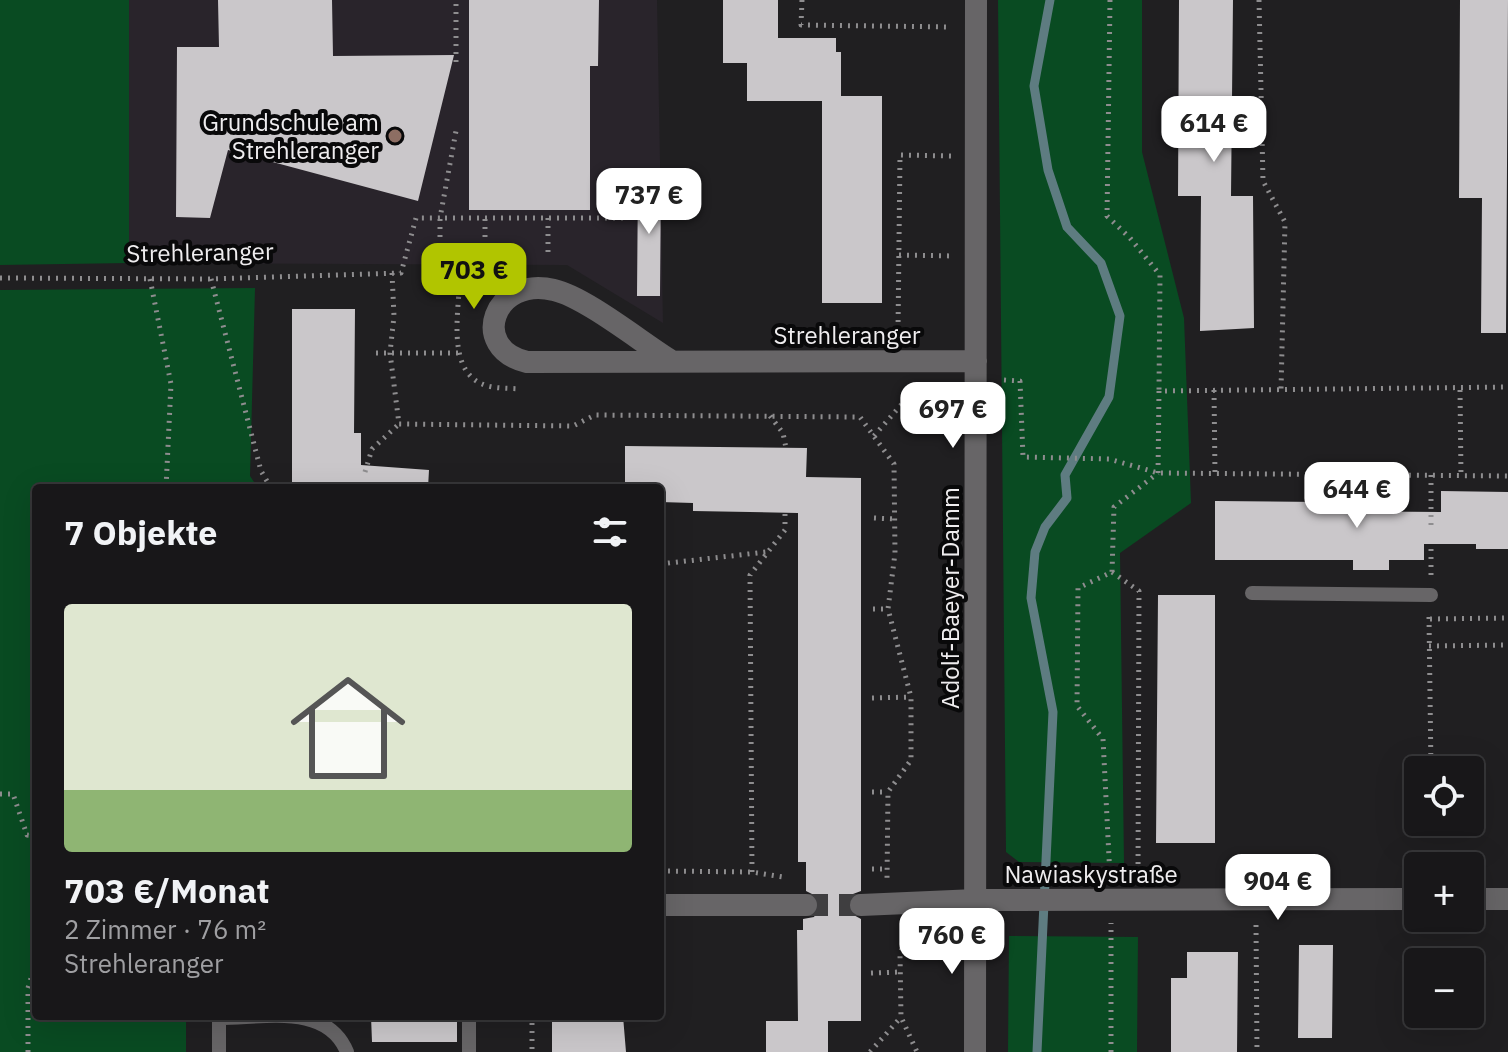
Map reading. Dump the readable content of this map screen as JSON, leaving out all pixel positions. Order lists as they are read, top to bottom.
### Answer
{
  "streets": {
    "street": ["Strehleranger", "Adolf-Baeyer-Damm", "Nawiaskystraße"]
  },
  "crossings": [
    ["Strehleranger", "Adolf-Baeyer-Damm"],
    ["Adolf-Baeyer-Damm", "Nawiaskystraße"]
  ],
  "places": ["Grundschule am Strehleranger"],
  "page": {
    "price": [
      "614 €",
      "737 €",
      "703 €",
      "697 €",
      "644 €",
      "904 €",
      "760 €"
    ],
    "heading": "7 Objekte",
    "list": [
      {
        "name": "703 €/Monat",
        "note": "2 Zimmer · 76 m² · Strehleranger"
      }
    ],
    "map_buttons": ["+", "−"]
  }
}
